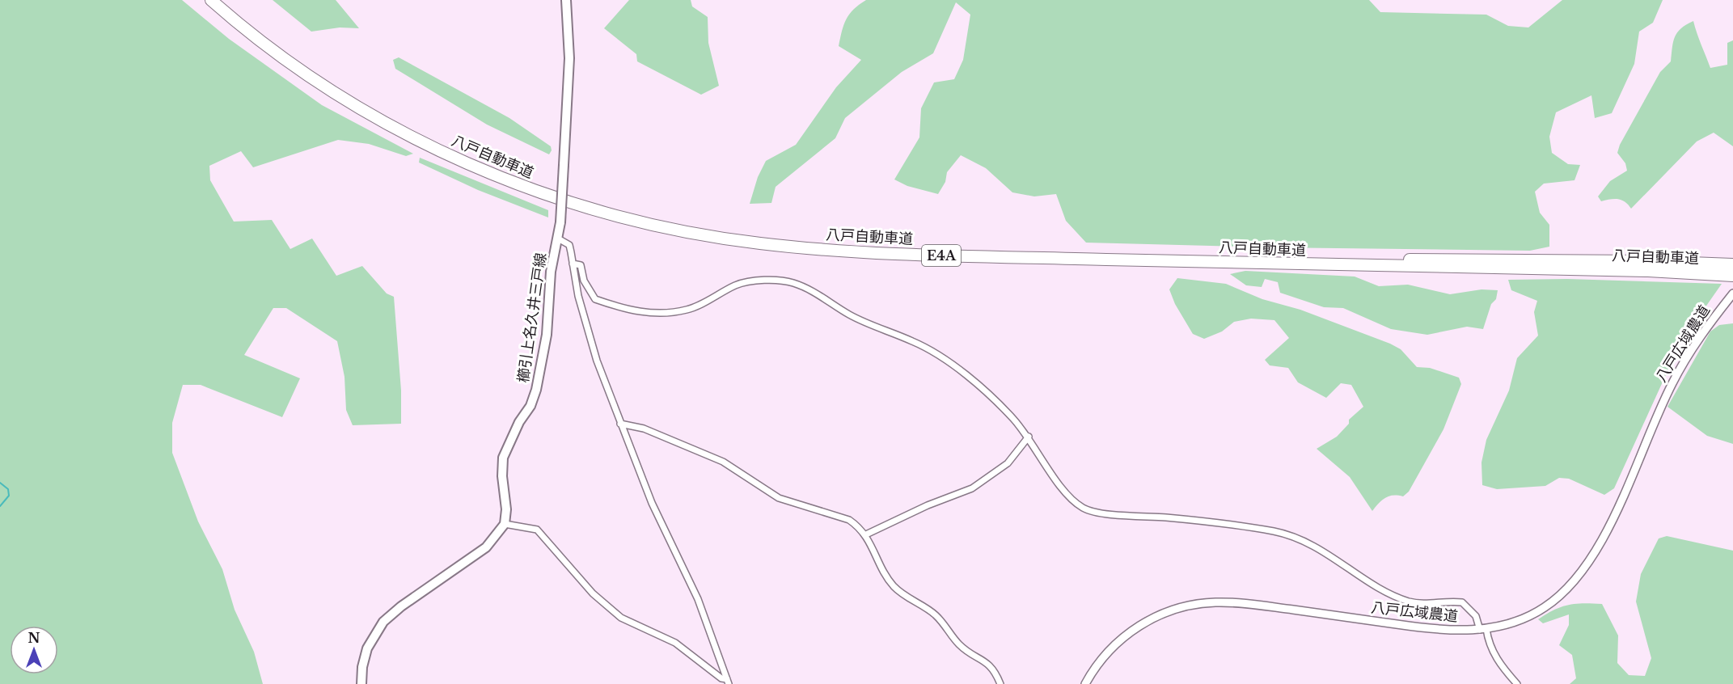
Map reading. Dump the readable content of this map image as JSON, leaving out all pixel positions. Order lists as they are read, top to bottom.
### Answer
{
  "streets": {
    "highway": ["八戸自動車道", "E4A"],
    "main road": ["櫛引上名久井三戸線"],
    "street": ["八戸広域農道"]
  },
  "north": "top"
}
